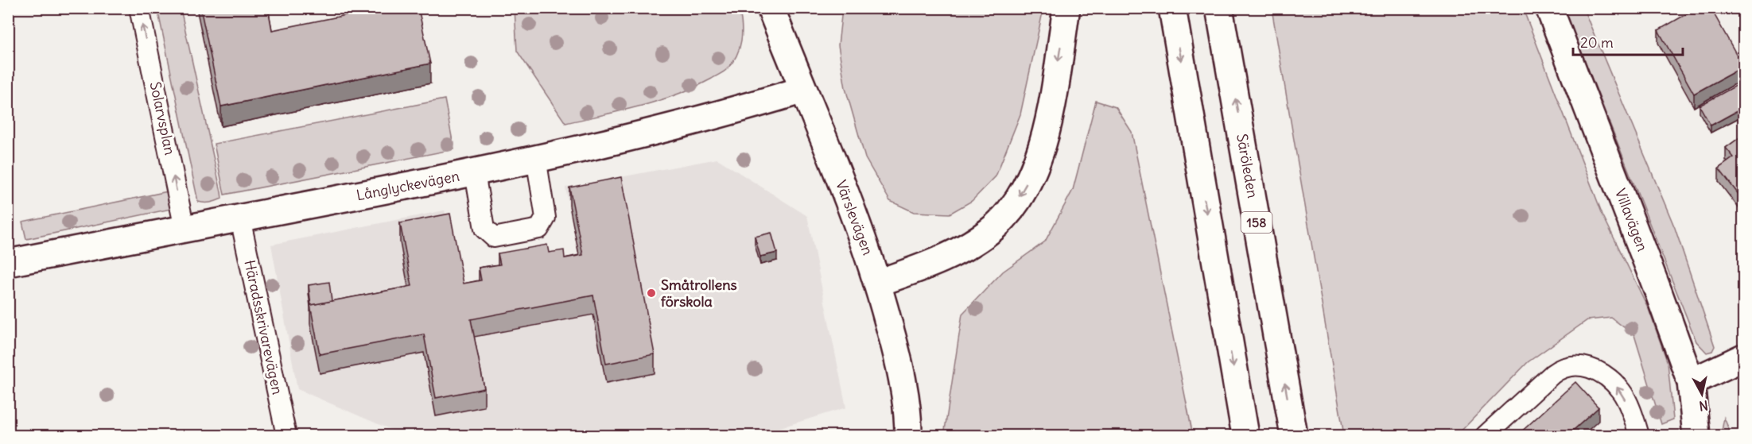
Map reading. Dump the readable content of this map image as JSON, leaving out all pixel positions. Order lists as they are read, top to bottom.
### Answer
{
  "streets": {
    "street": [
      "Säröleden",
      "Långlyckevägen",
      "Värslevägen",
      "Villavägen",
      "158"
    ],
    "lane": ["Solarvsplan", "Häradsskrivarevägen"]
  },
  "crossings": [
    ["Solarvsplan", "Långlyckevägen"],
    ["Långlyckevägen", "Värslevägen"],
    ["Långlyckevägen", "Häradsskrivarevägen"]
  ],
  "one_way": ["Solarvsplan"],
  "places": ["Småtrollens förskola"],
  "scale_bar": "20 m",
  "north": "bottom"
}
